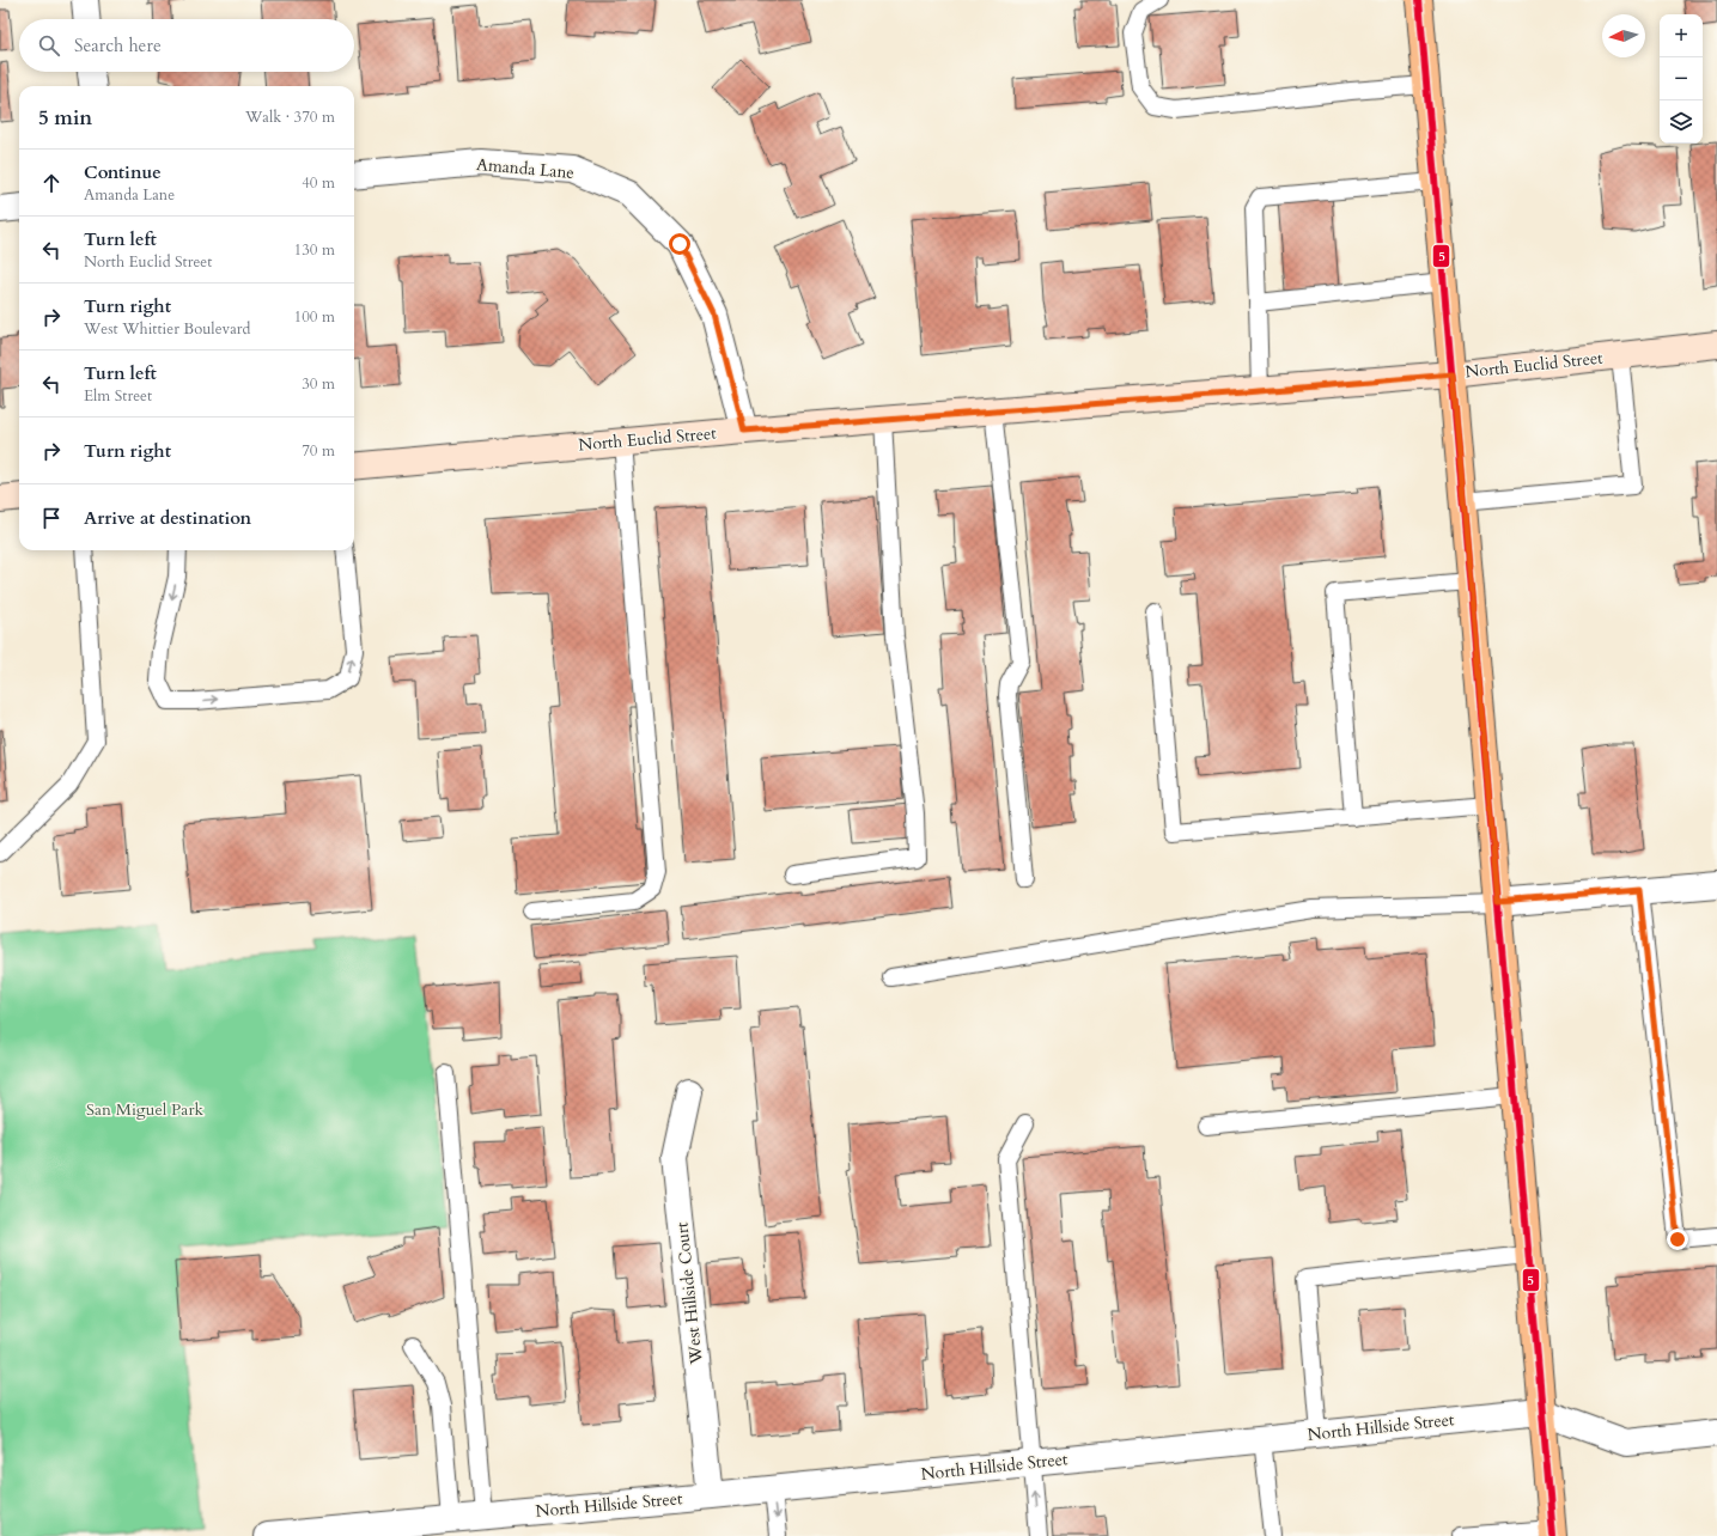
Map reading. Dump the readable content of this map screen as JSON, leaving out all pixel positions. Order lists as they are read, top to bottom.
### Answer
{
  "streets": {
    "street": [
      "Amanda Lane",
      "North Euclid Street",
      "West Hillside Court",
      "North Hillside Street"
    ]
  },
  "crossings": [
    ["Amanda Lane", "North Euclid Street"],
    ["West Hillside Court", "North Hillside Street"]
  ],
  "parks": ["San Miguel Park"],
  "lines": ["transit line 5"],
  "north": "left",
  "page": {
    "map_buttons": ["+", "−"],
    "search": "Search here",
    "heading": ["5 min", "Walk · 370 m"],
    "list": [
      ["Continue", "Amanda Lane", "40 m"],
      ["Turn left", "North Euclid Street", "130 m"],
      ["Turn right", "West Whittier Boulevard", "100 m"],
      ["Turn left", "Elm Street", "30 m"],
      ["Turn right", "70 m"],
      "Arrive at destination"
    ]
  }
}
